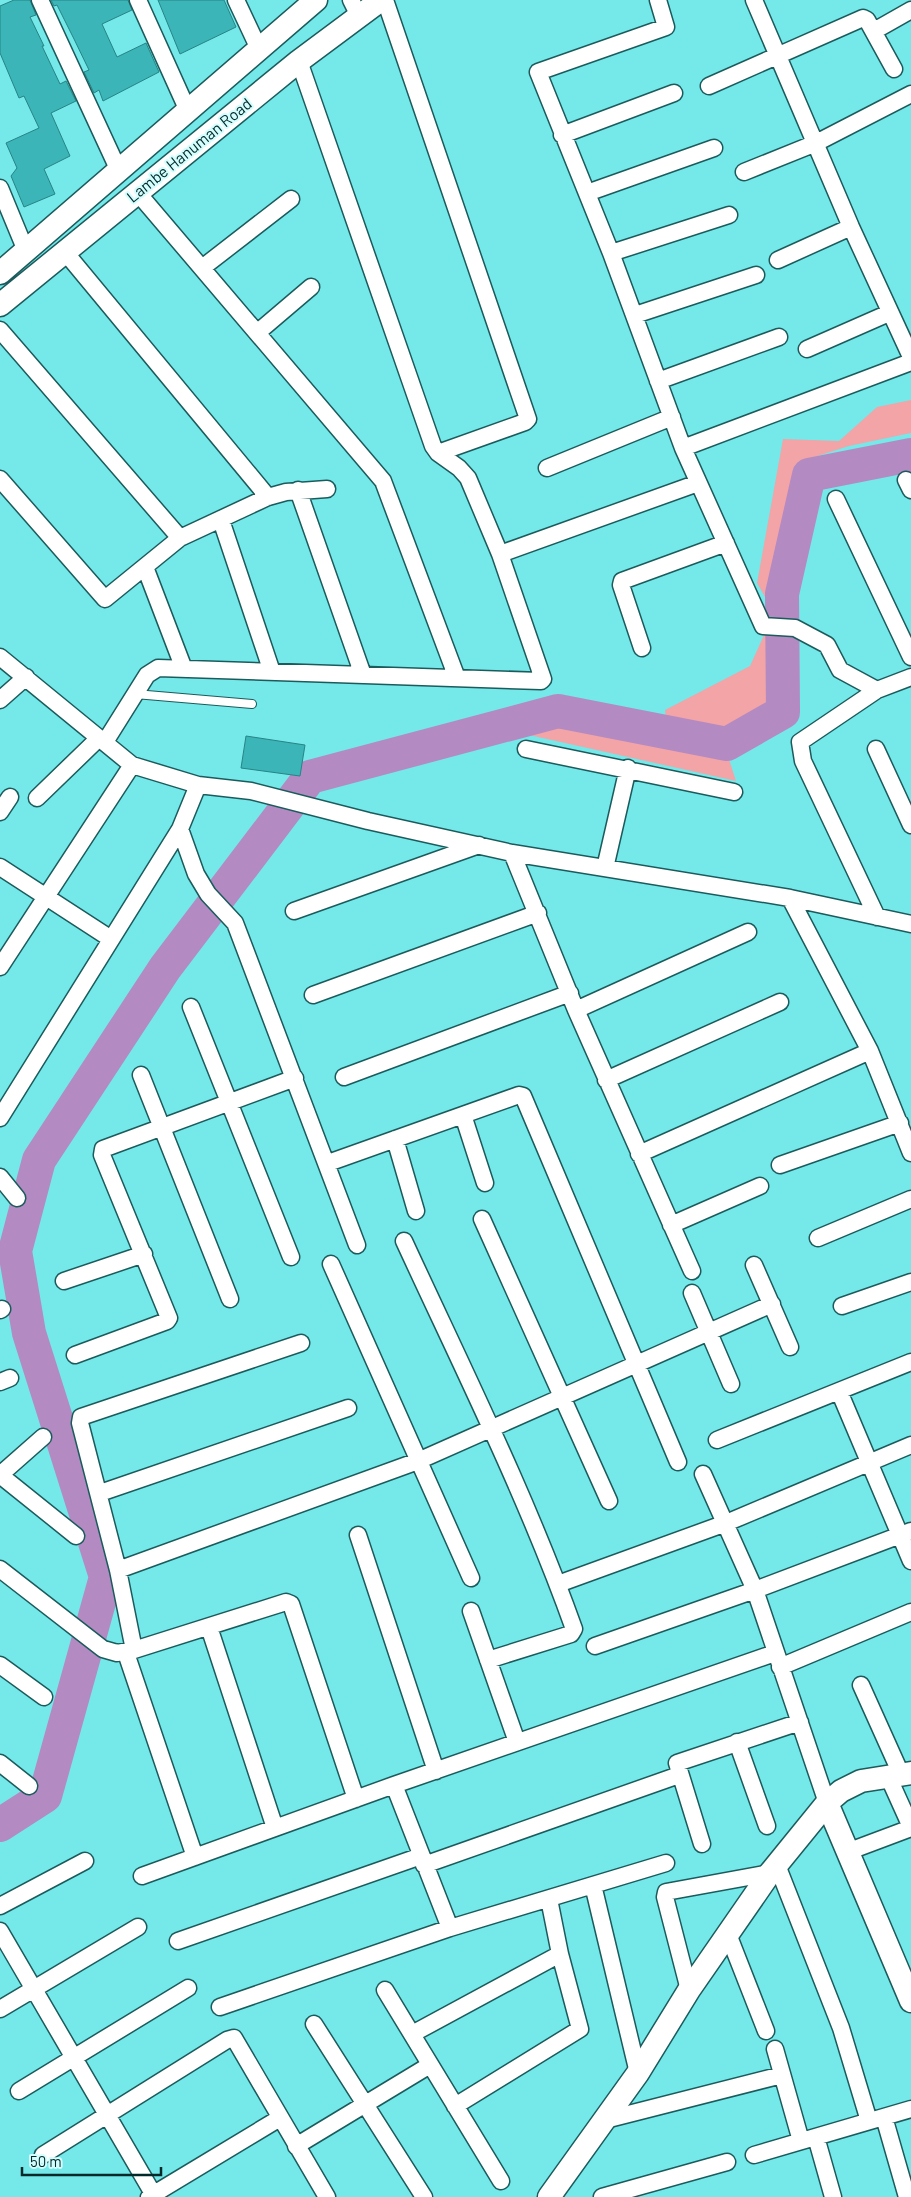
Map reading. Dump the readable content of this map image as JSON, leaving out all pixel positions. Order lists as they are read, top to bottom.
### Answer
{
  "streets": {
    "street": ["Lambe Hanuman Road"]
  },
  "scale_bar": "50 m"
}
